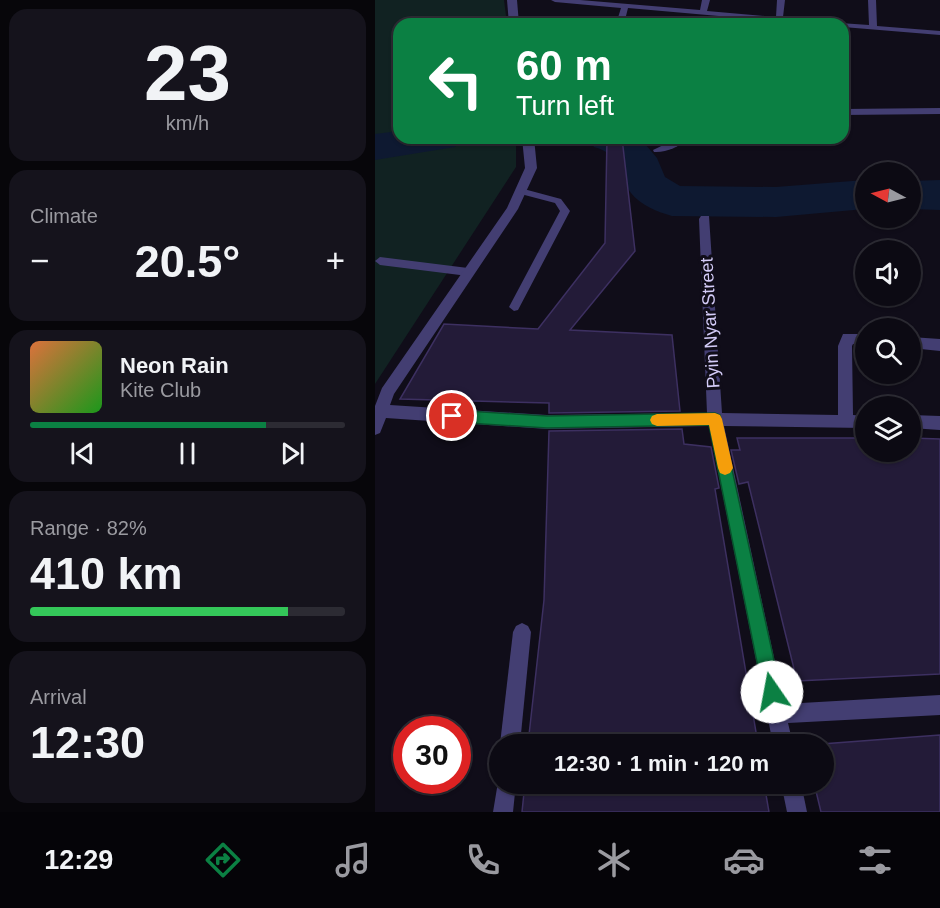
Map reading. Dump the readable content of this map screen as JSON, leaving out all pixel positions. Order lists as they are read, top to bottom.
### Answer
{
  "streets": {
    "street": ["Pyin Nyar Street"]
  },
  "north": "left",
  "page": {
    "tile": [
      ["23", "km/h"],
      "Climate",
      ["Range · 82%", "410 km"],
      ["Arrival", "12:30"]
    ],
    "turn": ["60 m", "Turn left"],
    "heat": ["−", "20.5°", "+"],
    "song": ["Neon Rain", "Kite Club"],
    "limit": "30",
    "trip": "12:30 · 1 min · 120 m",
    "tabs": "12:29"
  }
}
